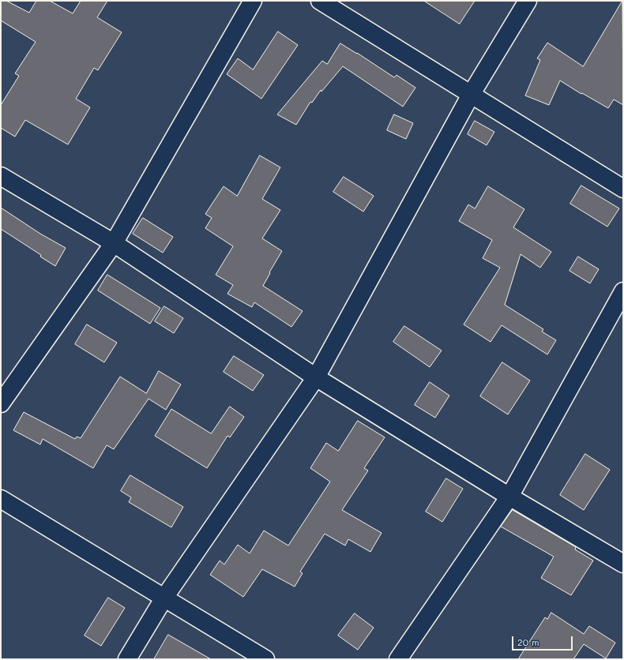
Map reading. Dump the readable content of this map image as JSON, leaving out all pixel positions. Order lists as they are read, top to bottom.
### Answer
{
  "scale_bar": "20 m"
}
